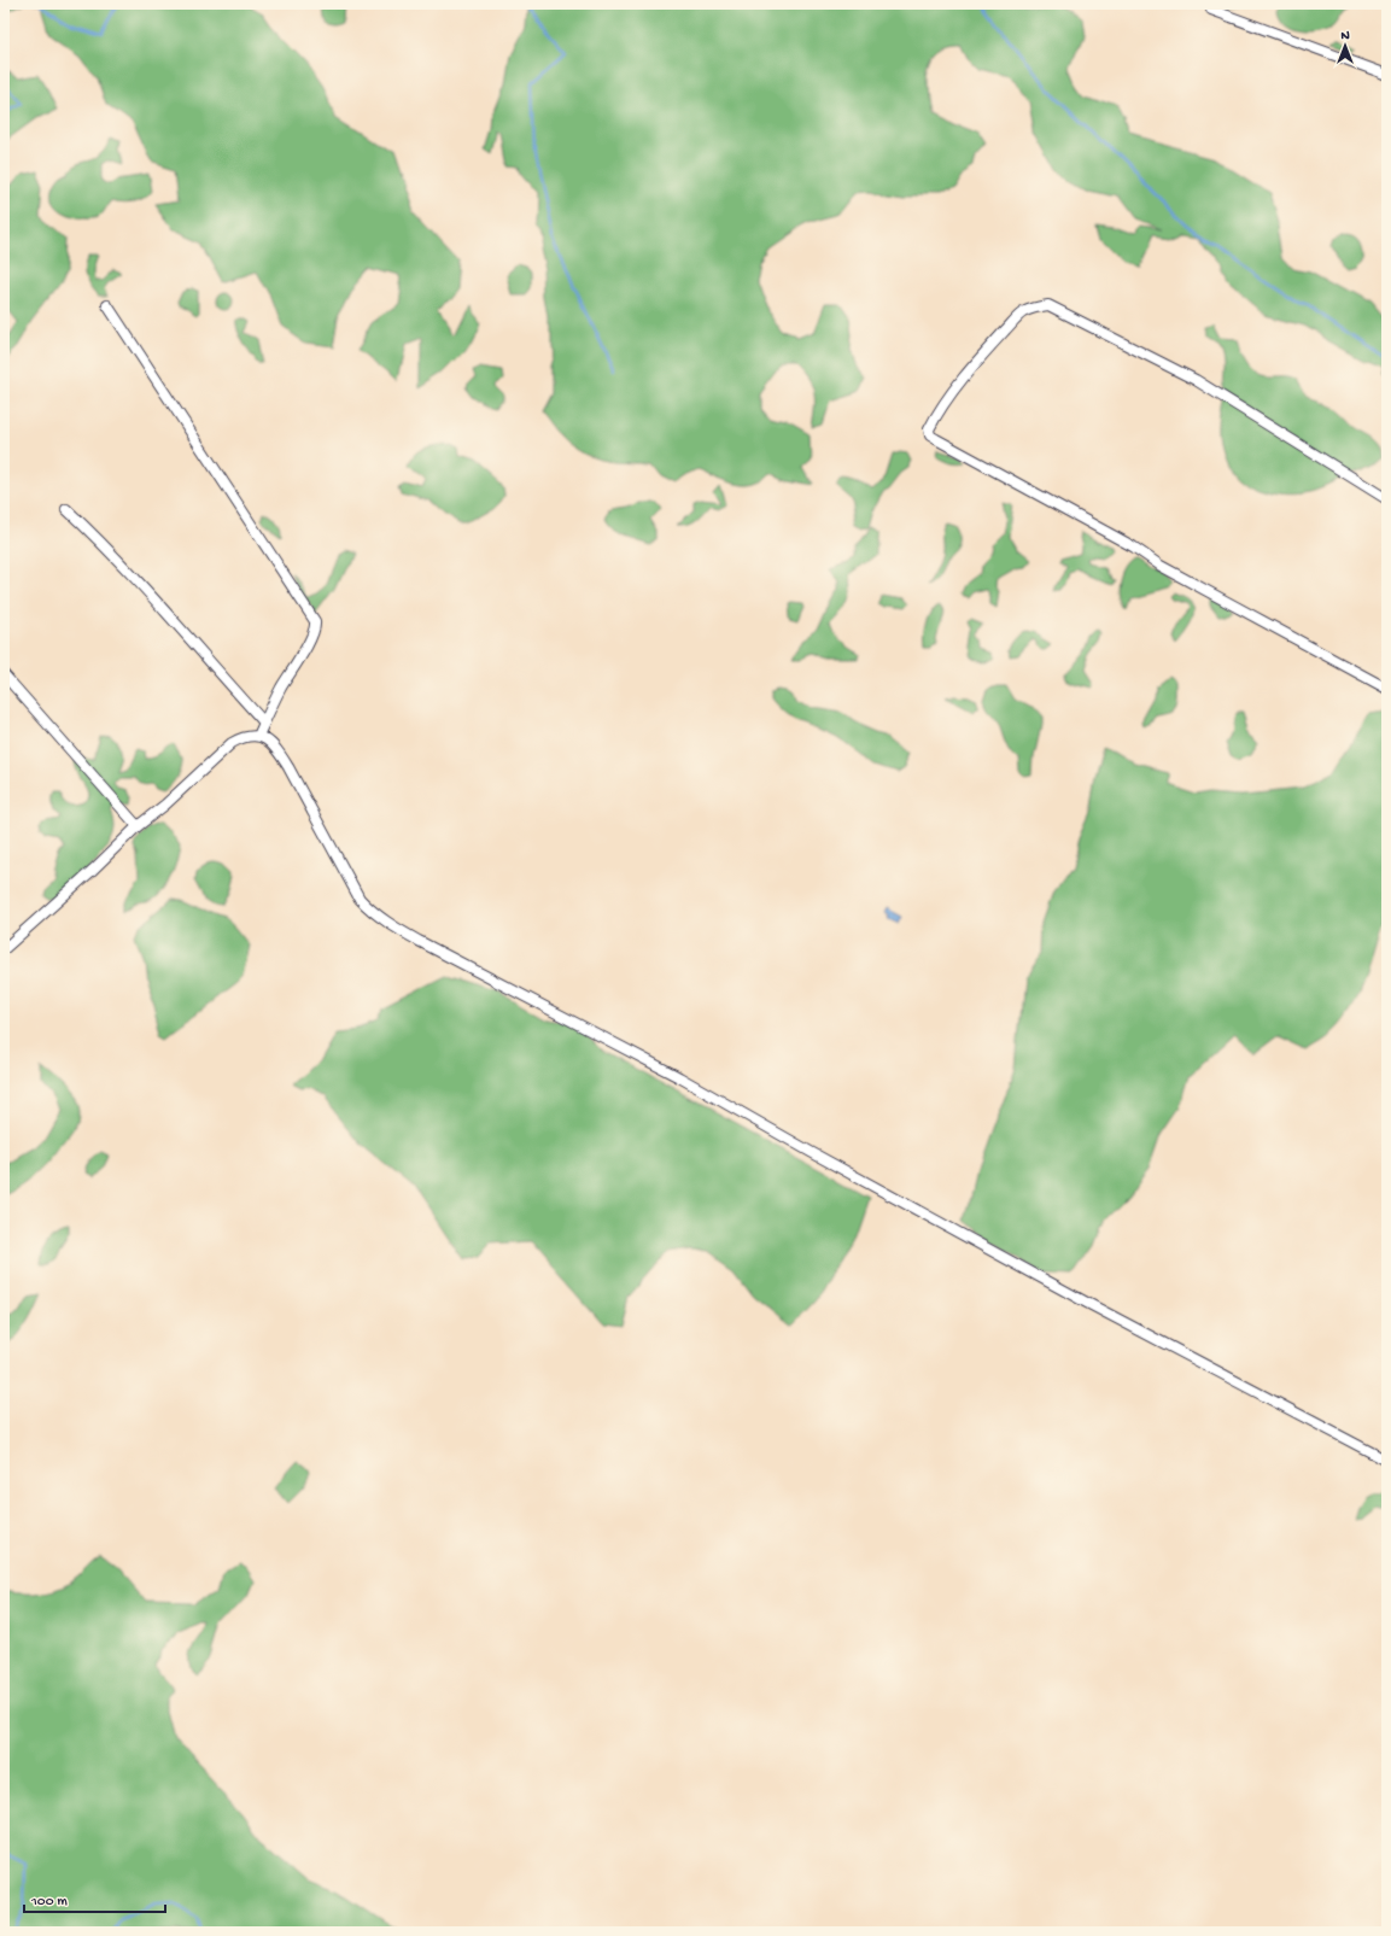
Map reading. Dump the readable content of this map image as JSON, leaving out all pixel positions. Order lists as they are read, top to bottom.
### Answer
{
  "scale_bar": "100 m",
  "north": "top"
}
